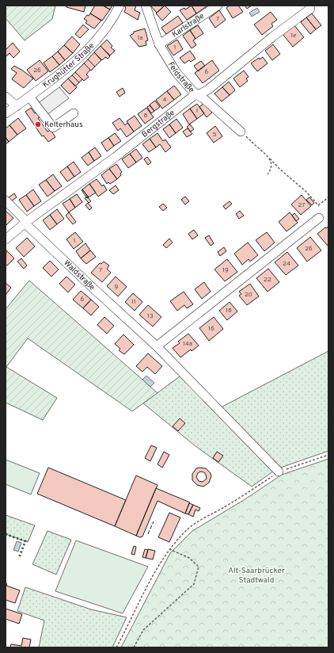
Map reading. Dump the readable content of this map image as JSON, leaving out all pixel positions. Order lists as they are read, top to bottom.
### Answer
{
  "streets": {
    "street": [
      "Karlstraße",
      "Krughütter Straße",
      "Feldstraße",
      "Bergstraße",
      "Waldstraße"
    ]
  },
  "crossings": [
    ["Karlstraße", "Feldstraße"],
    ["Feldstraße", "Bergstraße"],
    ["Bergstraße", "Waldstraße"]
  ],
  "parks": ["Alt-Saarbrücker Stadtwald"],
  "places": ["Kelterhaus"],
  "house_numbers": [
    "7",
    "1e",
    "1a",
    "1",
    "26",
    "6",
    "4",
    "1",
    "8",
    "5",
    "27",
    "1",
    "26",
    "24",
    "7",
    "19",
    "22",
    "9",
    "20",
    "6",
    "11",
    "18",
    "13",
    "16",
    "14a"
  ]
}
